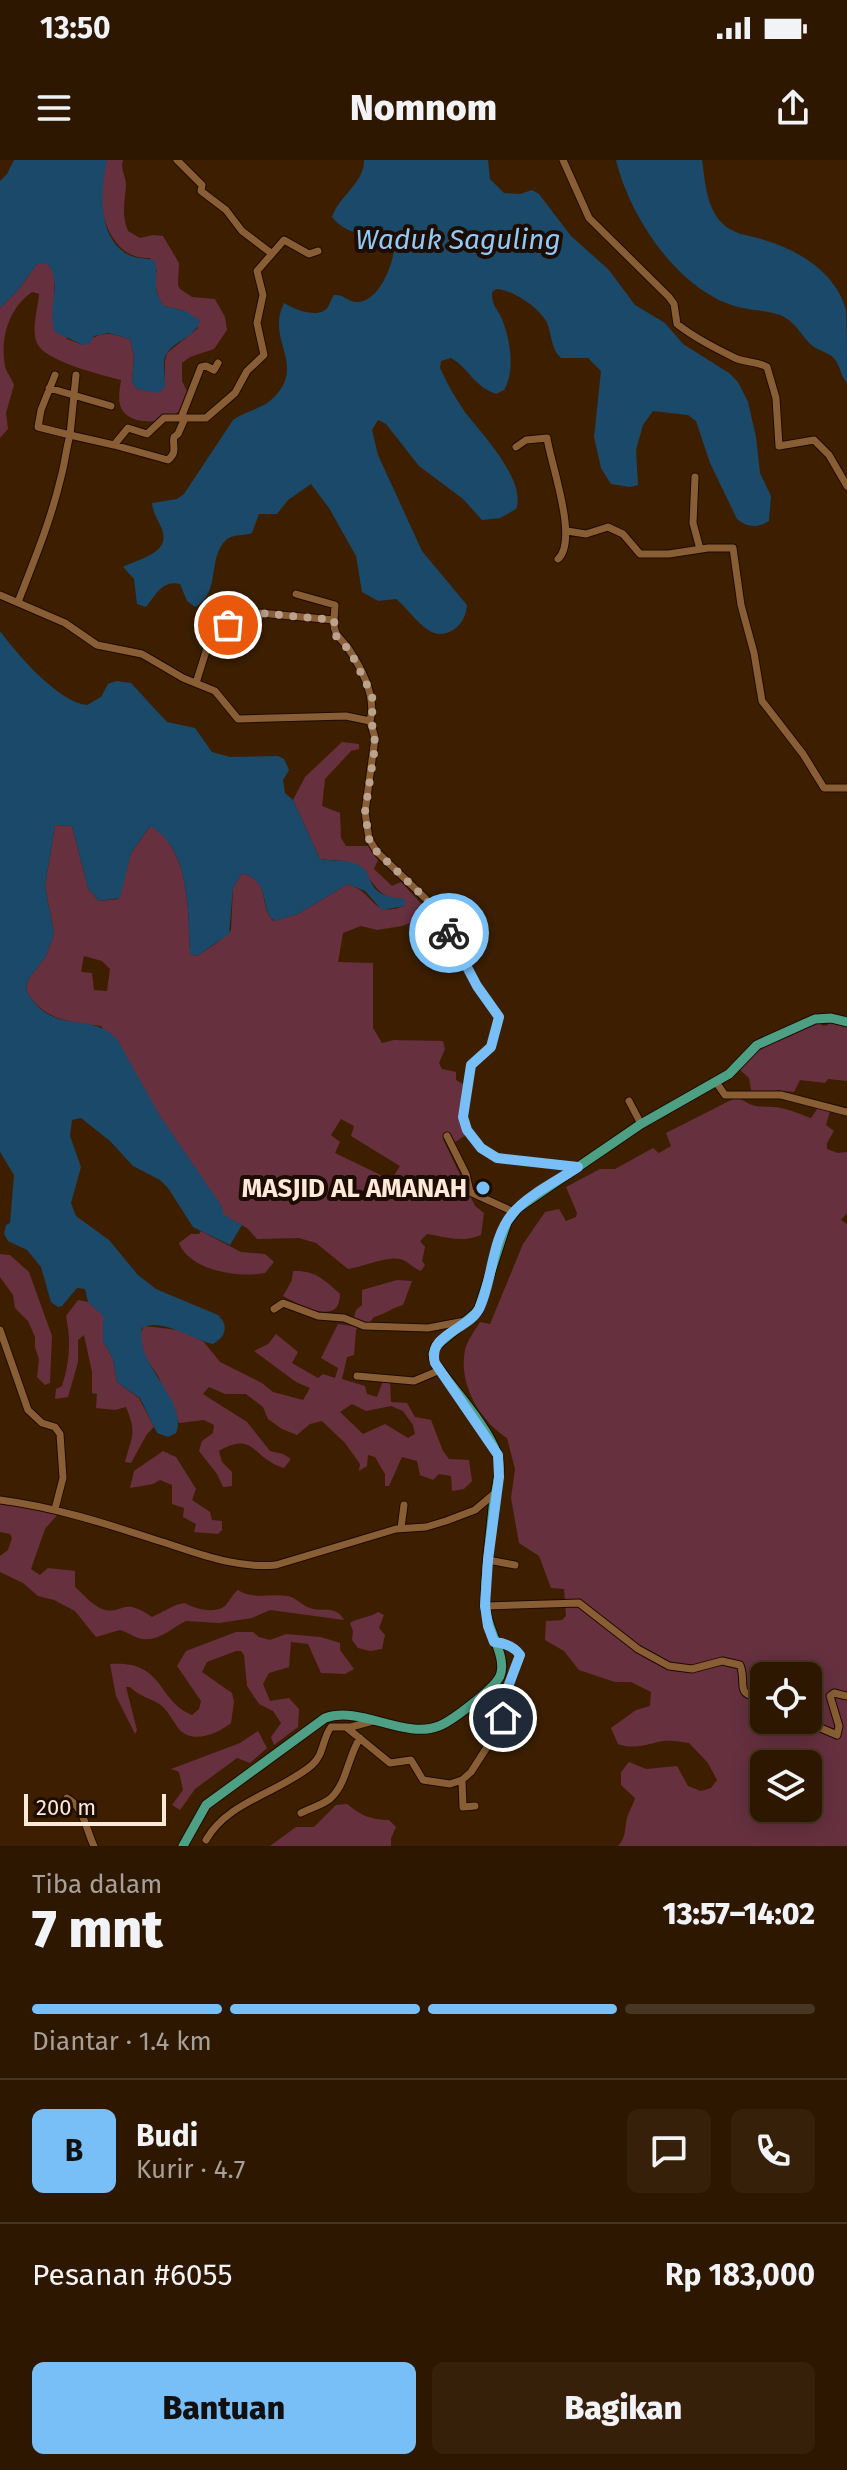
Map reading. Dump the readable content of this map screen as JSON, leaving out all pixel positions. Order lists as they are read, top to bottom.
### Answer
{
  "water": ["Waduk Saguling"],
  "places": ["MASJID AL AMANAH"],
  "scale_bar": "200 m",
  "page": {
    "status": "13:50",
    "header": "Nomnom",
    "scale": "200 m",
    "heading": ["7 mnt", "Tiba dalam", "13:57–14:02"],
    "panel": [
      "Budi",
      "Kurir · 4.7",
      "Pesanan #6055",
      "Rp 183,000"
    ],
    "bar": "Diantar · 1.4 km",
    "round": "B",
    "buttons": ["Bantuan", "Bagikan"]
  }
}
